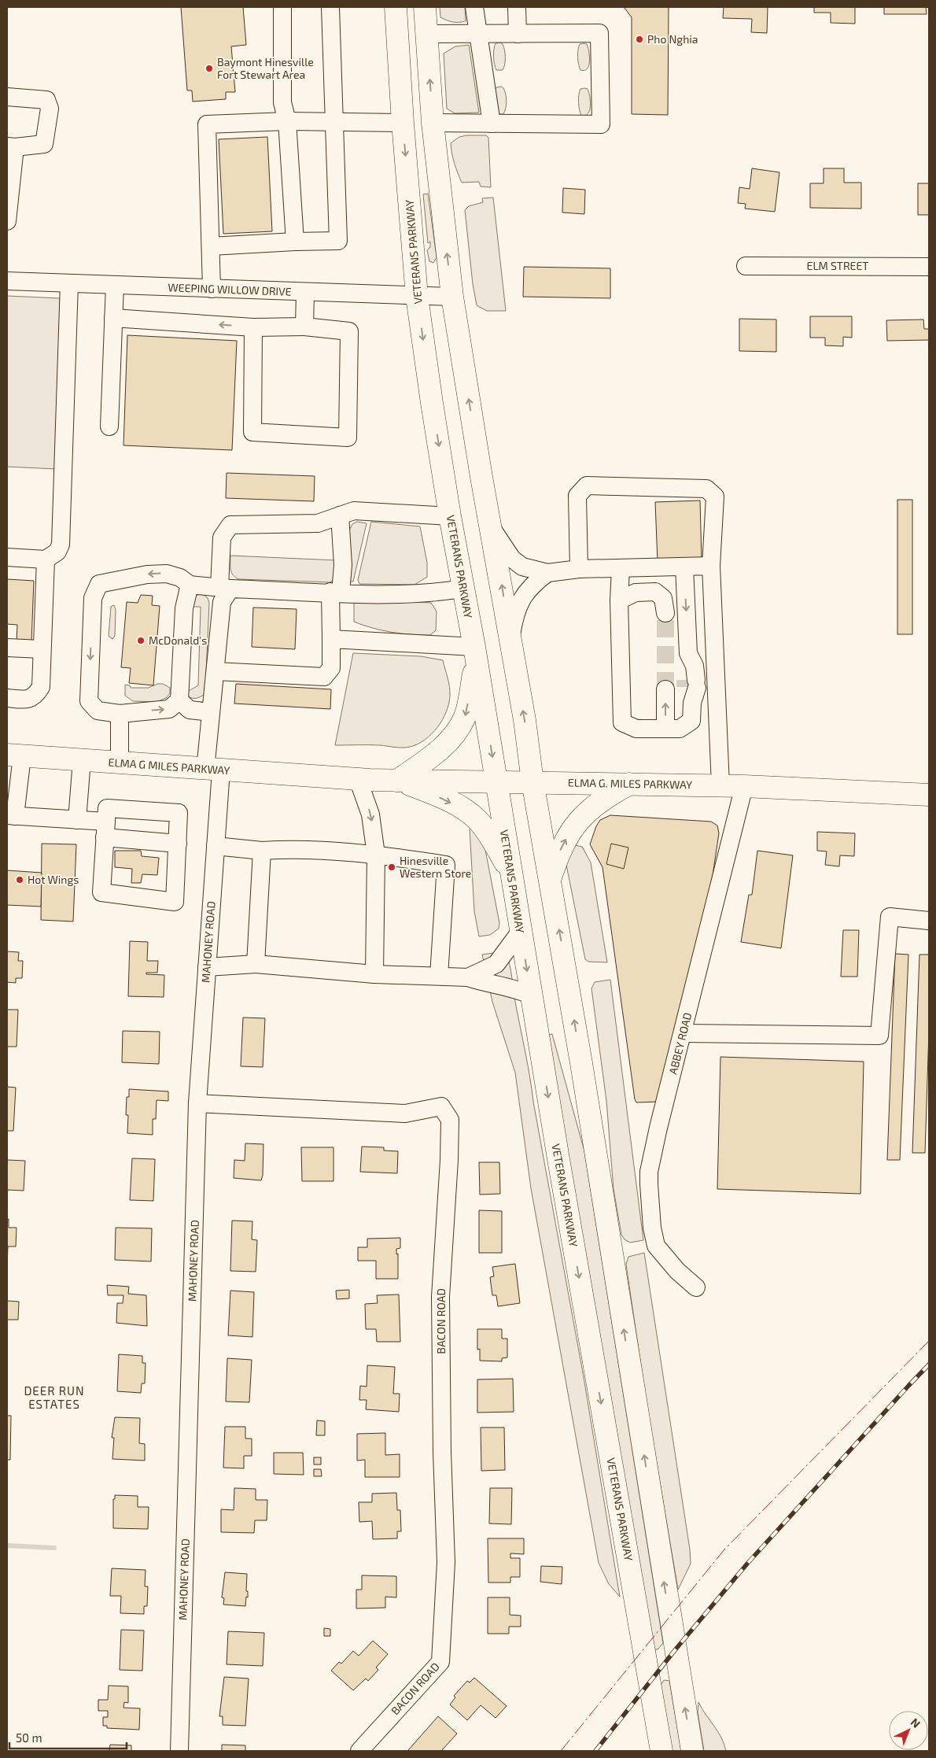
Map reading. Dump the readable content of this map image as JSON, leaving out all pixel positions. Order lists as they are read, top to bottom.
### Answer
{
  "streets": {
    "main road": ["VETERANS PARKWAY", "ELMA G MILES PARKWAY", "ELMA G. MILES PARKWAY"],
    "street": [
      "ELM STREET",
      "WEEPING WILLOW DRIVE",
      "MAHONEY ROAD",
      "ABBEY ROAD",
      "BACON ROAD"
    ]
  },
  "crossings": [
    ["VETERANS PARKWAY", "WEEPING WILLOW DRIVE"],
    ["VETERANS PARKWAY", "ELMA G. MILES PARKWAY"],
    ["ELMA G MILES PARKWAY", "ELMA G. MILES PARKWAY"],
    ["ELMA G MILES PARKWAY", "MAHONEY ROAD"],
    ["ELMA G. MILES PARKWAY", "ABBEY ROAD"],
    ["MAHONEY ROAD", "BACON ROAD"]
  ],
  "districts": ["DEER RUN ESTATES"],
  "places": [
    "Pho Nghia",
    "Baymont Hinesville Fort Stewart Area",
    "McDonald's",
    "Hinesville Western Store",
    "Hot Wings"
  ],
  "scale_bar": "50 m",
  "north": "top right"
}
